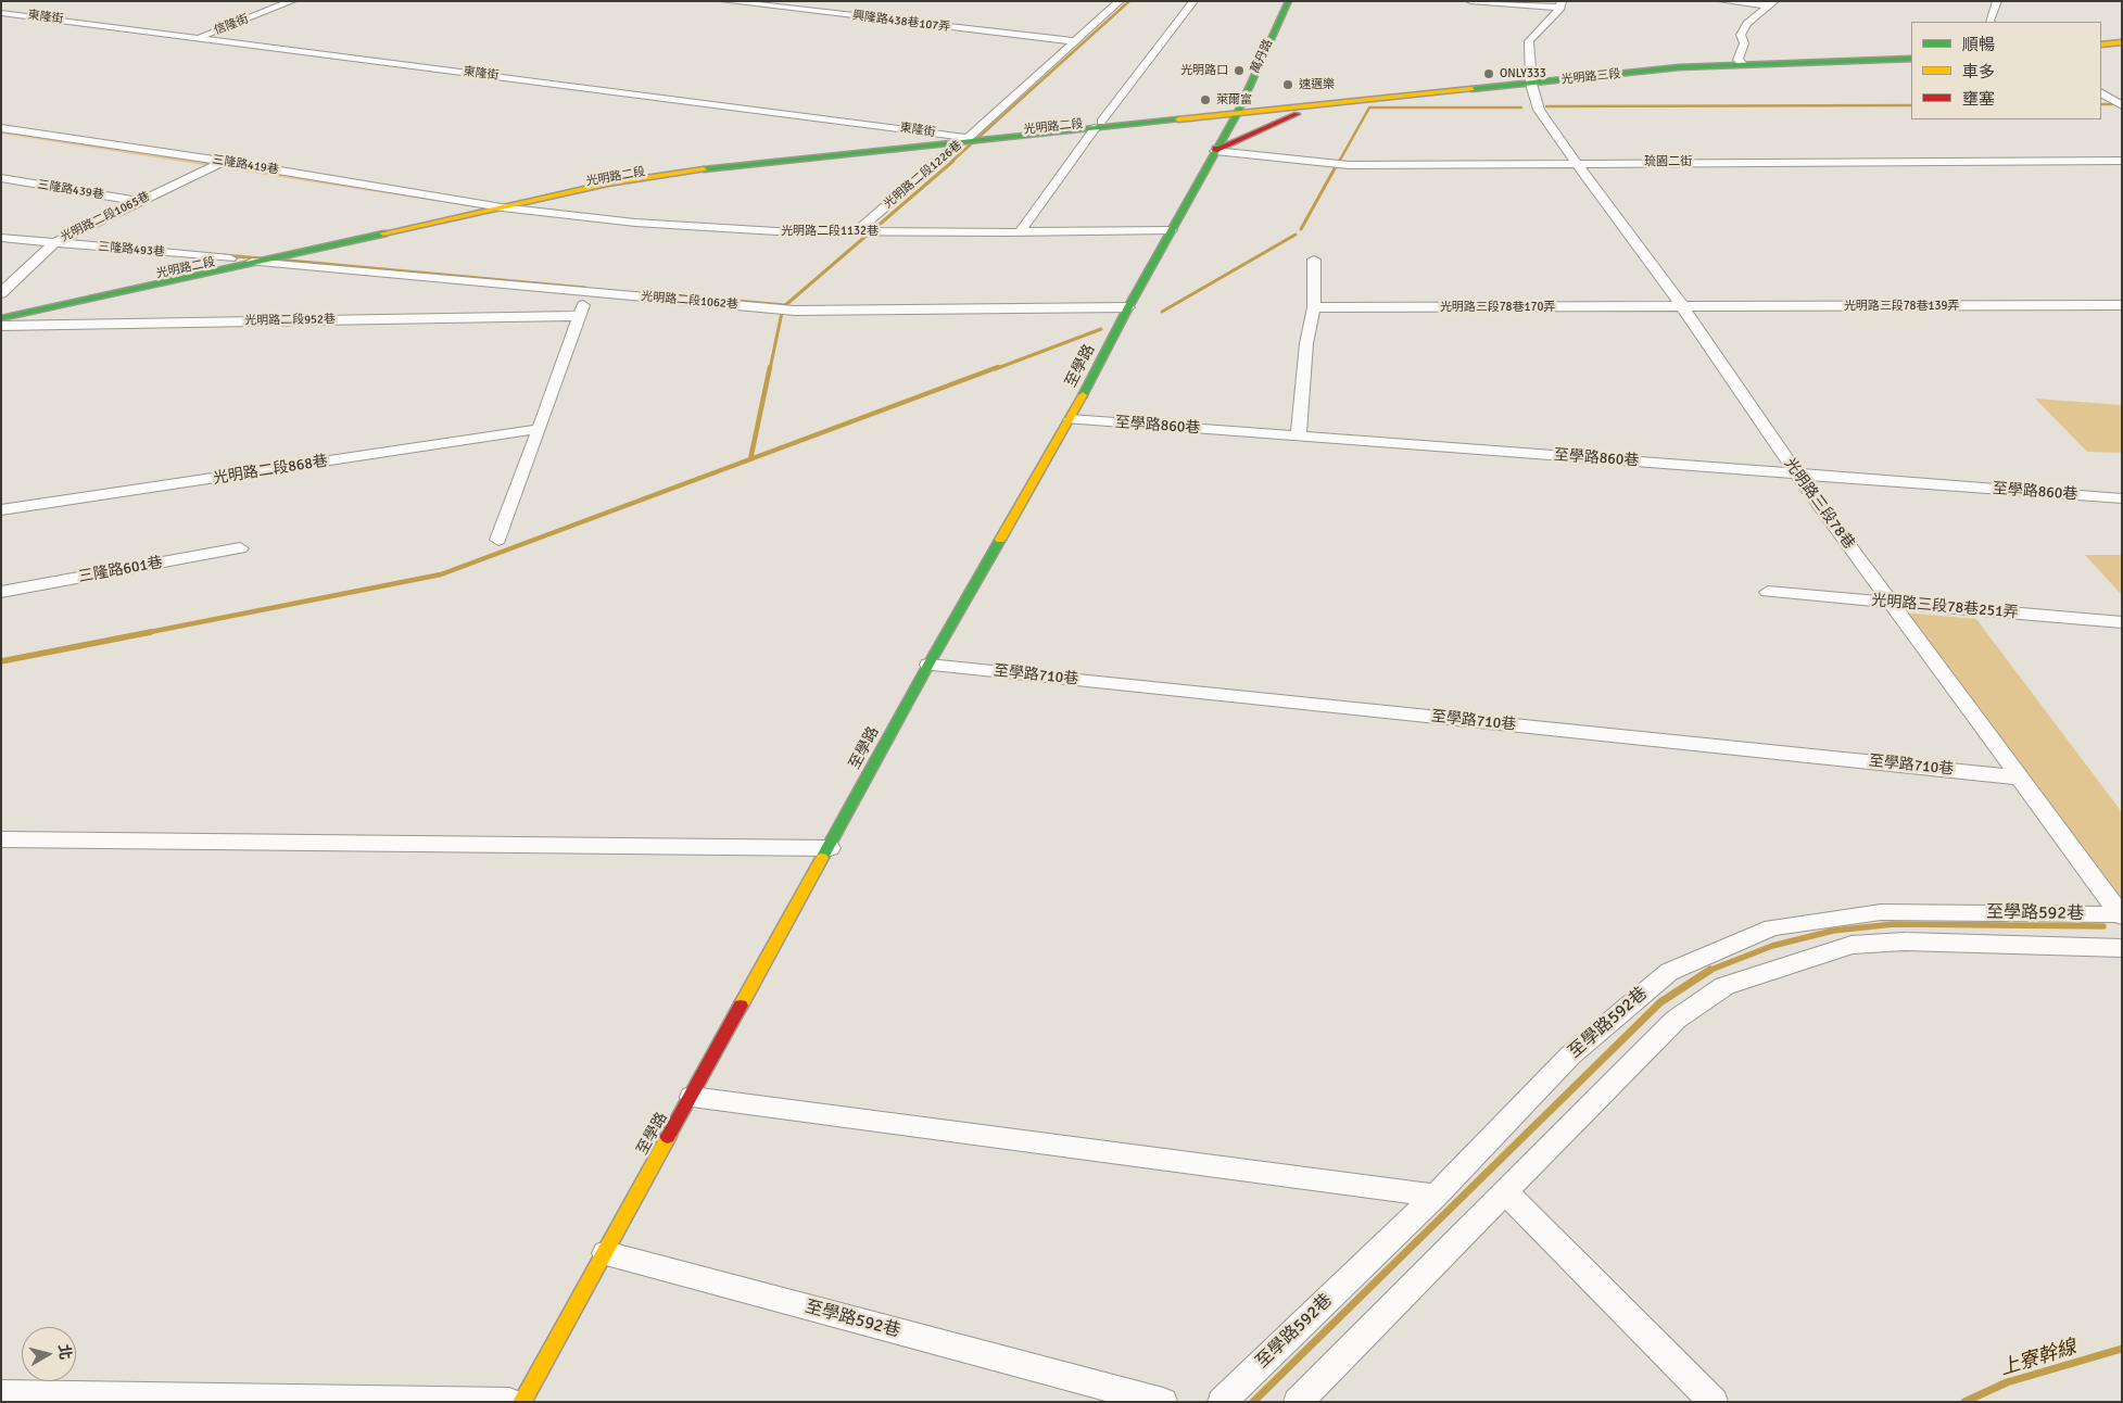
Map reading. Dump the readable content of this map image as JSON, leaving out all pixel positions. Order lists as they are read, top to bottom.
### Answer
{
  "streets": {
    "street": [
      "東隆街",
      "興隆路438巷107弄",
      "信隆街",
      "萬丹路",
      "光明路三段",
      "光明路二段",
      "琉園二街",
      "三隆路419巷",
      "光明路二段1226巷",
      "三隆路439巷",
      "光明路二段1065巷",
      "光明路二段1132巷",
      "三隆路493巷",
      "光明路二段1062巷",
      "光明路三段78巷139弄",
      "光明路三段78巷170弄",
      "光明路二段952巷",
      "至學路",
      "至學路860巷",
      "光明路二段868巷",
      "光明路三段78巷",
      "三隆路601巷",
      "光明路三段78巷251弄",
      "至學路710巷",
      "至學路592巷"
    ]
  },
  "crossings": [
    ["東隆街", "信隆街"],
    ["東隆街", "光明路二段"],
    ["東隆街", "光明路二段1226巷"],
    ["興隆路438巷107弄", "光明路二段1226巷"],
    ["萬丹路", "光明路三段"],
    ["萬丹路", "光明路二段"],
    ["萬丹路", "至學路"],
    ["光明路三段", "光明路二段"],
    ["光明路三段", "至學路"],
    ["光明路三段", "光明路三段78巷"],
    ["光明路二段", "三隆路419巷"],
    ["光明路二段", "光明路二段1226巷"],
    ["光明路二段", "光明路二段1132巷"],
    ["光明路二段", "三隆路493巷"],
    ["光明路二段", "光明路二段1062巷"],
    ["光明路二段", "至學路"],
    ["琉園二街", "至學路"],
    ["琉園二街", "光明路三段78巷"],
    ["三隆路419巷", "光明路二段1065巷"],
    ["三隆路419巷", "光明路二段1132巷"],
    ["光明路二段1226巷", "光明路二段1132巷"],
    ["三隆路439巷", "光明路二段1065巷"],
    ["光明路二段1065巷", "三隆路493巷"],
    ["光明路二段1132巷", "至學路"],
    ["光明路二段1062巷", "至學路"],
    ["光明路三段78巷139弄", "光明路三段78巷170弄"],
    ["光明路三段78巷139弄", "光明路三段78巷"],
    ["光明路三段78巷170弄", "光明路三段78巷"],
    ["至學路", "至學路860巷"],
    ["至學路", "至學路710巷"],
    ["至學路", "至學路592巷"],
    ["至學路860巷", "光明路三段78巷"],
    ["光明路三段78巷", "光明路三段78巷251弄"],
    ["光明路三段78巷", "至學路710巷"],
    ["光明路三段78巷", "至學路592巷"]
  ],
  "water": ["上寮幹線"],
  "places": [
    "光明路口",
    "ONLY333",
    "速邁樂",
    "萊爾富"
  ],
  "legend": ["順暢", "車多", "壅塞"],
  "north": "right"
}
